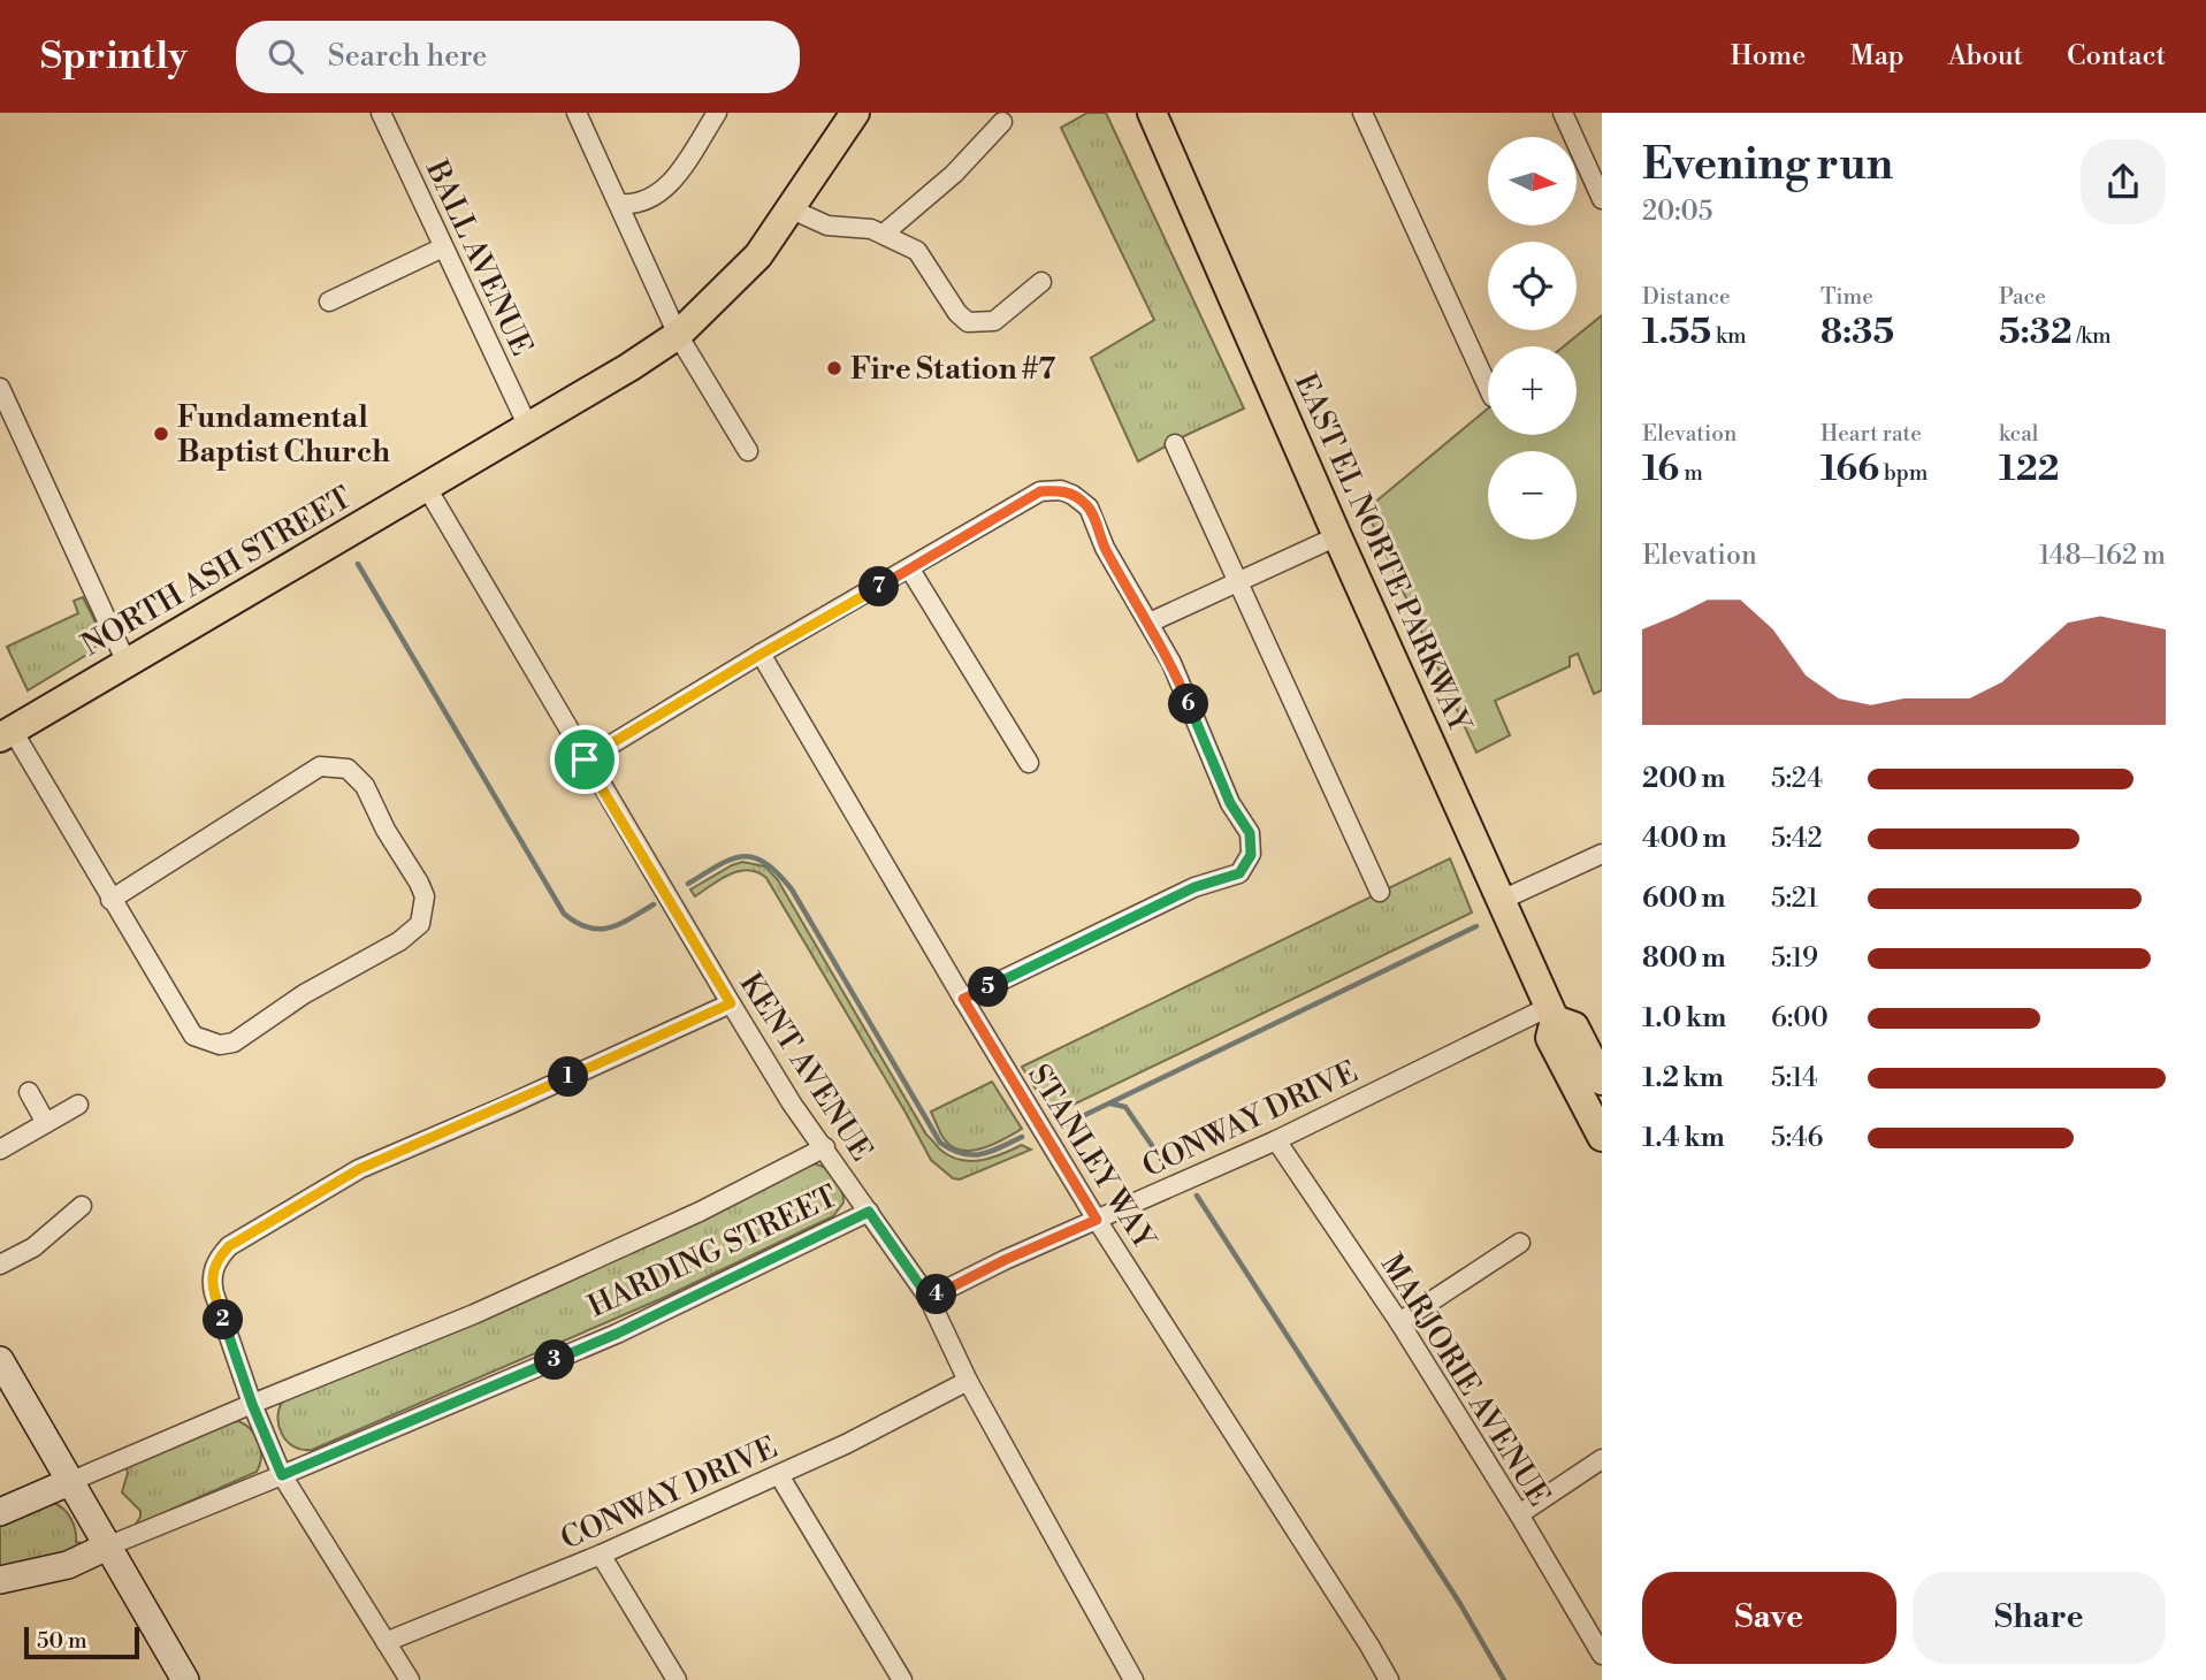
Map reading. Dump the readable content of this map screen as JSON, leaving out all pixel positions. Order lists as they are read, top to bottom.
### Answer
{
  "streets": {
    "main road": ["EAST EL NORTE PARKWAY", "NORTH ASH STREET", "HARDING STREET"],
    "street": [
      "BALL AVENUE",
      "KENT AVENUE",
      "CONWAY DRIVE",
      "STANLEY WAY",
      "MARJORIE AVENUE"
    ]
  },
  "crossings": [
    ["BALL AVENUE", "NORTH ASH STREET"],
    ["EAST EL NORTE PARKWAY", "CONWAY DRIVE"],
    ["NORTH ASH STREET", "KENT AVENUE"],
    ["KENT AVENUE", "CONWAY DRIVE"],
    ["KENT AVENUE", "HARDING STREET"],
    ["CONWAY DRIVE", "STANLEY WAY"],
    ["CONWAY DRIVE", "MARJORIE AVENUE"]
  ],
  "places": ["Fire Station #7", "Fundamental Baptist Church"],
  "scale_bar": "50 m",
  "north": "right",
  "page": {
    "header": "Sprintly",
    "search": "Search here",
    "nav": [
      "Home",
      "Map",
      "About",
      "Contact"
    ],
    "heading": ["Evening run", "20:05"],
    "map_buttons": ["+", "−"],
    "stats": [
      ["Distance", "1.55 km"],
      ["Time", "8:35"],
      ["Pace", "5:32 /km"],
      ["Elevation", "16 m"],
      ["Heart rate", "166 bpm"],
      ["kcal", "122"]
    ],
    "chart": ["Elevation", "148–162 m"],
    "pins": [
      "7",
      "6",
      "5",
      "1",
      "4",
      "2",
      "3"
    ],
    "list": [
      {
        "name": "200 m",
        "note": "5:24"
      },
      {
        "name": "400 m",
        "note": "5:42"
      },
      {
        "name": "600 m",
        "note": "5:21"
      },
      {
        "name": "800 m",
        "note": "5:19"
      },
      {
        "name": "1.0 km",
        "note": "6:00"
      },
      {
        "name": "1.2 km",
        "note": "5:14"
      },
      {
        "name": "1.4 km",
        "note": "5:46"
      }
    ],
    "buttons": ["Save", "Share"],
    "scale": "50 m"
  }
}
